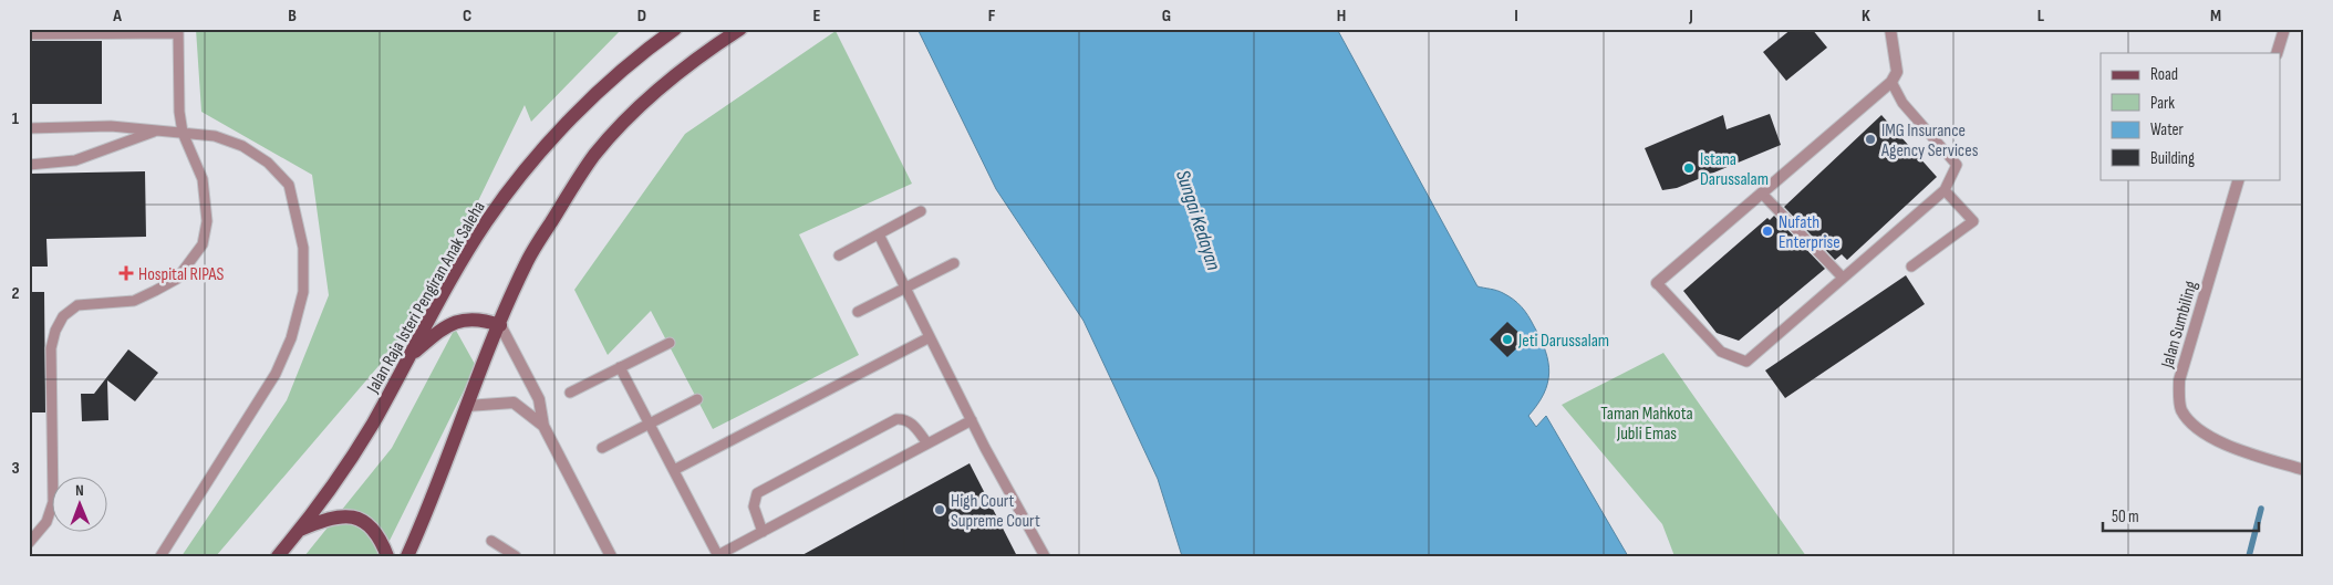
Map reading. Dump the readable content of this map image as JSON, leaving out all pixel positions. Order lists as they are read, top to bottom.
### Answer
{
  "streets": {
    "main road": ["Jalan Raja Isteri Pengiran Anak Saleha"],
    "street": ["Jalan Sumbiling"]
  },
  "water": ["Sungai Kedayan"],
  "parks": ["Taman Mahkota Jubli Emas"],
  "places": {
    "other": [
      "IMG Insurance Agency Services",
      "Istana Darussalam",
      "Nufath Enterprise",
      "Jeti Darussalam",
      "High Court Supreme Court"
    ],
    "health": ["Hospital RIPAS"]
  },
  "legend": [
    "Road",
    "Park",
    "Water",
    "Building"
  ],
  "scale_bar": "50 m",
  "north": "top",
  "grid": {
    "columns": [
      "A",
      "B",
      "C",
      "D",
      "E",
      "F",
      "G",
      "H",
      "I",
      "J",
      "K",
      "L",
      "M"
    ],
    "rows": ["1", "2", "3"]
  }
}
